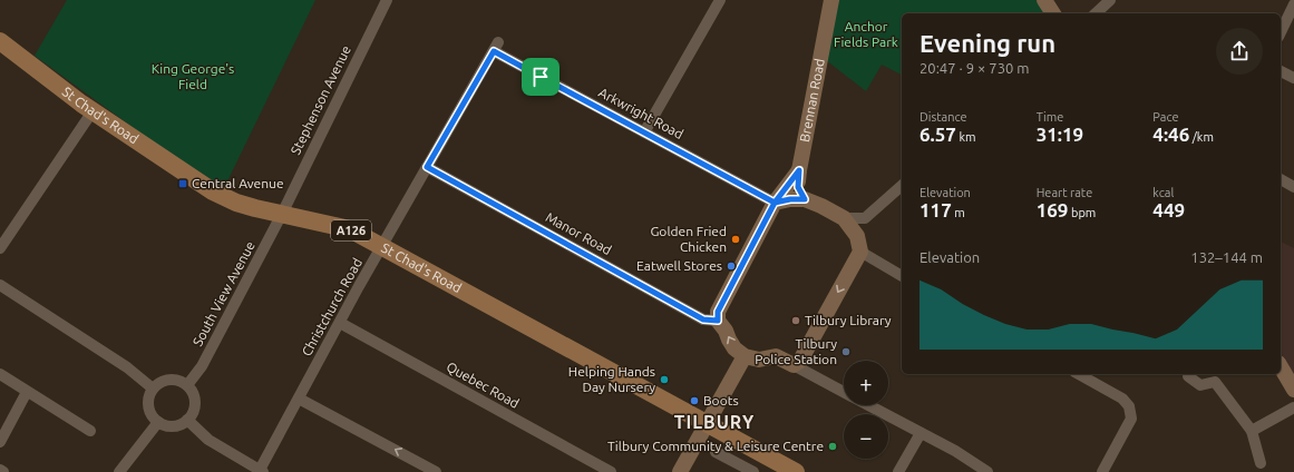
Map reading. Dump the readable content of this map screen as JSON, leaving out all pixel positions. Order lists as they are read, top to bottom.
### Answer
{
  "streets": {
    "main road": ["St Chad's Road", "A126"],
    "street": [
      "Stephenson Avenue",
      "Brennan Road",
      "Arkwright Road",
      "Manor Road",
      "South View Avenue",
      "Christchurch Road",
      "Quebec Road"
    ]
  },
  "crossings": [
    ["Stephenson Avenue", "St Chad's Road"],
    ["Stephenson Avenue", "South View Avenue"],
    ["Arkwright Road", "Christchurch Road"],
    ["St Chad's Road", "A126"],
    ["St Chad's Road", "South View Avenue"],
    ["St Chad's Road", "Christchurch Road"],
    ["Manor Road", "Christchurch Road"],
    ["Christchurch Road", "Quebec Road"]
  ],
  "districts": ["TILBURY"],
  "parks": ["Anchor Fields Park", "King George's Field"],
  "places": {
    "transit": ["Central Avenue"],
    "other": [
      "Golden Fried Chicken",
      "Eatwell Stores",
      "Tilbury Library",
      "Tilbury Police Station",
      "Helping Hands Day Nursery",
      "Boots",
      "Tilbury Community & Leisure Centre"
    ]
  },
  "page": {
    "heading": ["Evening run", "20:47 · 9 × 730 m"],
    "stats": [
      ["Distance", "6.57 km"],
      ["Time", "31:19"],
      ["Pace", "4:46 /km"],
      ["Elevation", "117 m"],
      ["Heart rate", "169 bpm"],
      ["kcal", "449"]
    ],
    "chart": ["Elevation", "132–144 m"],
    "map_buttons": ["+", "−"]
  }
}
